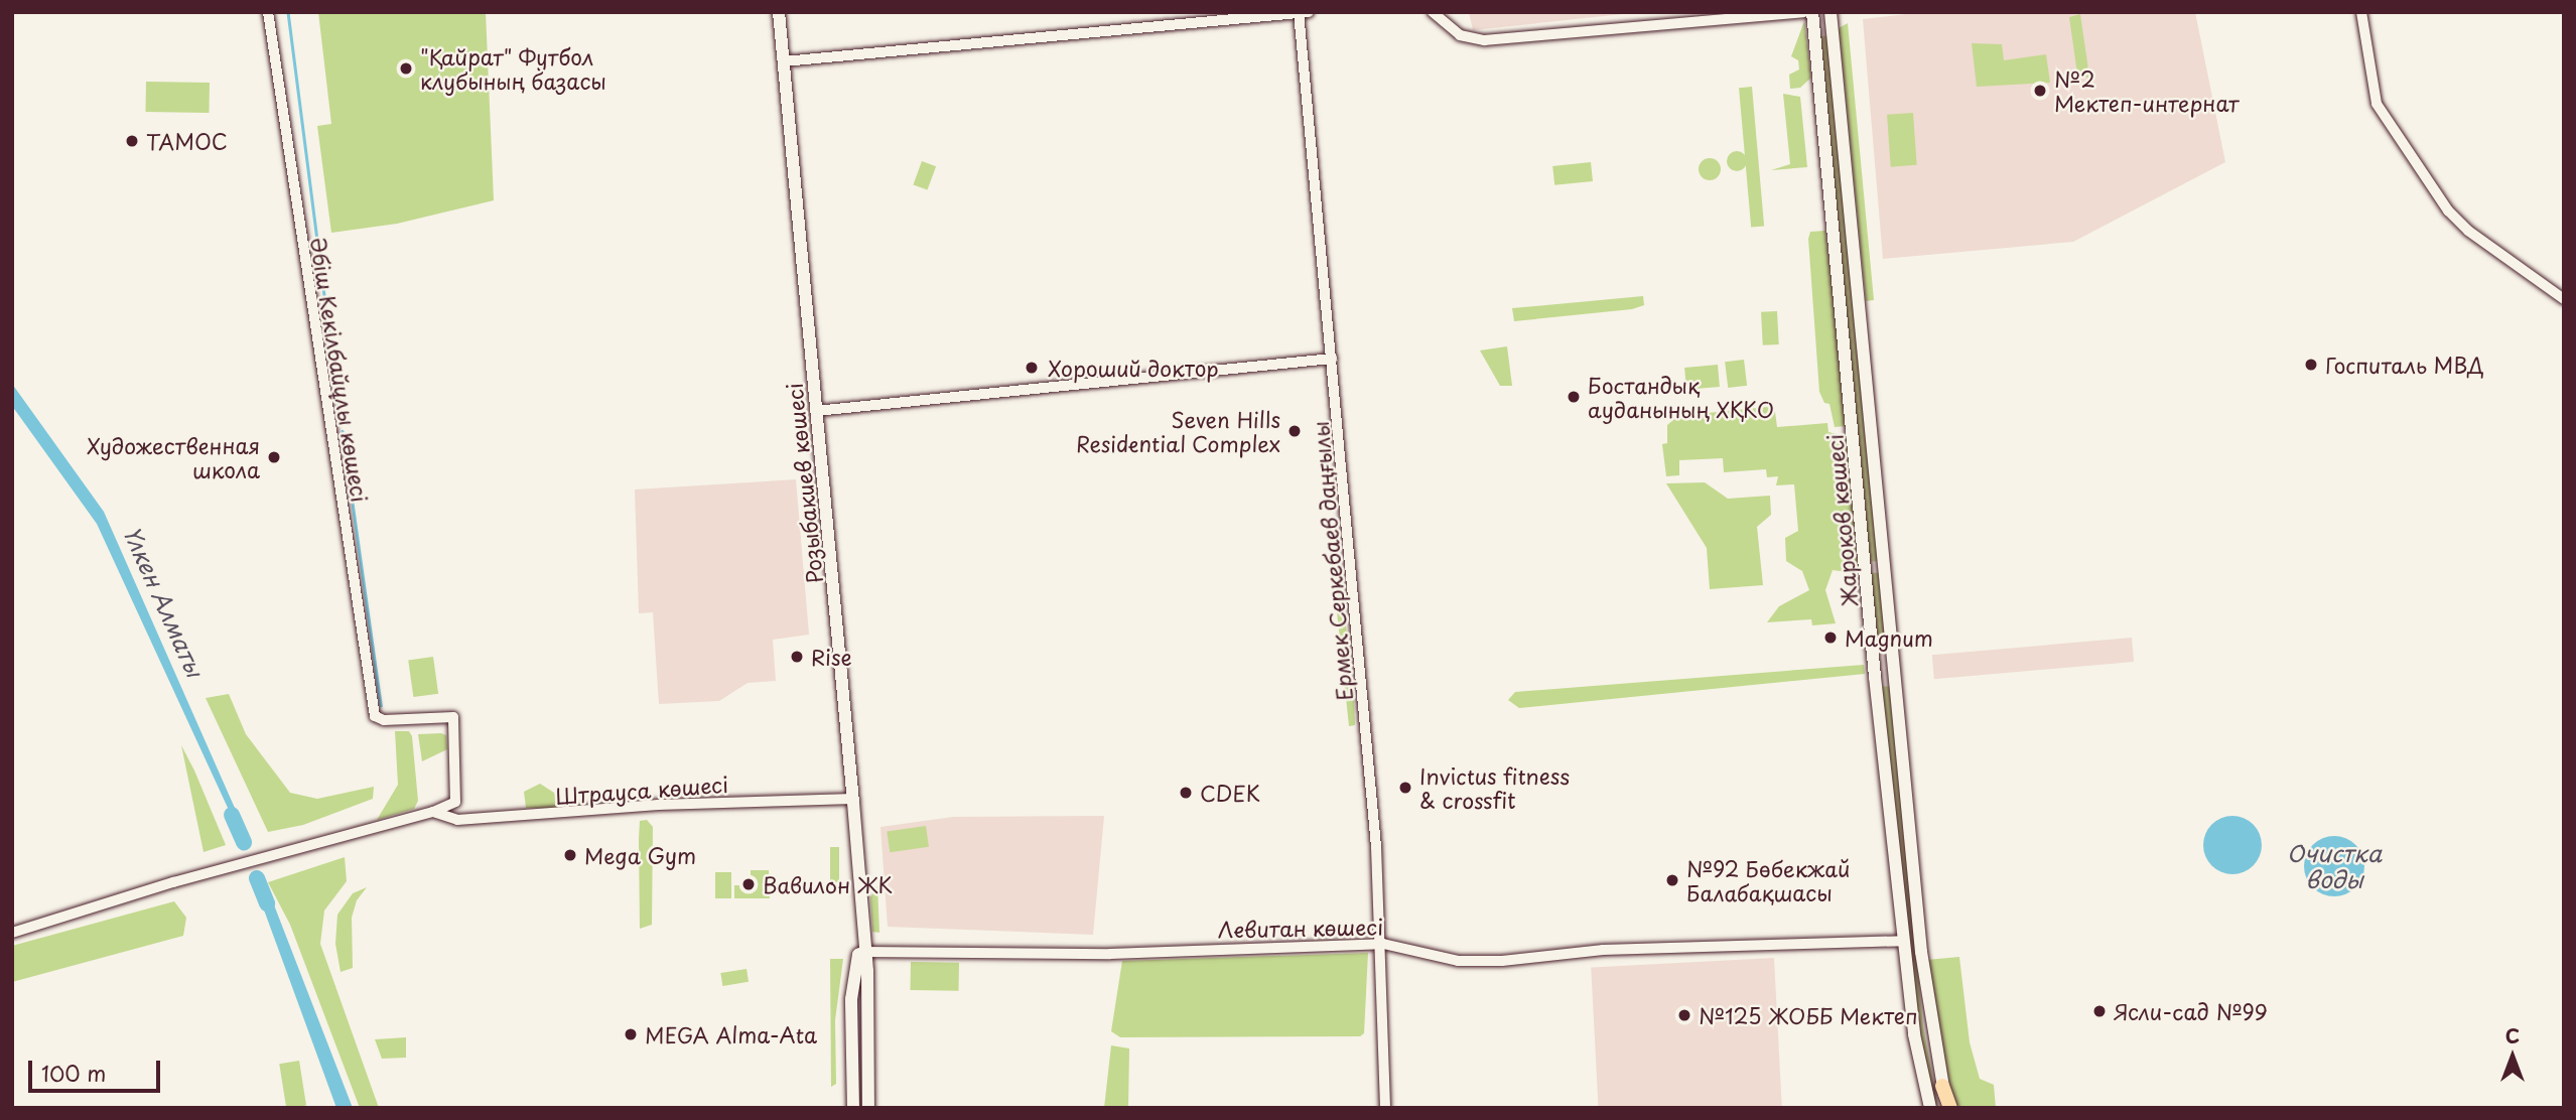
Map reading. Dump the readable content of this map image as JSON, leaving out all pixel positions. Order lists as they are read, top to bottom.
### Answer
{
  "streets": {
    "main road": ["Розыбакиев көшесі", "Жароков көшесі"],
    "street": [
      "Әбіш Кекілбайұлы көшесі",
      "Ермек Серкебаев даңғылы",
      "Штрауса көшесі",
      "Левитан көшесі"
    ]
  },
  "crossings": [
    ["Әбіш Кекілбайұлы көшесі", "Штрауса көшесі"],
    ["Розыбакиев көшесі", "Штрауса көшесі"],
    ["Розыбакиев көшесі", "Левитан көшесі"],
    ["Жароков көшесі", "Левитан көшесі"],
    ["Ермек Серкебаев даңғылы", "Левитан көшесі"]
  ],
  "water": ["Үлкен Алматы", "Очистка воды"],
  "places": [
    "\"Қайрат\" Футбол клубының базасы",
    "№2 Мектеп-интернат",
    "ТАМОС",
    "Госпиталь МВД",
    "Хороший доктор",
    "Бостандық ауданының ХҚКО",
    "Seven Hills Residential Complex",
    "Художественная школа",
    "Magnum",
    "Rise",
    "Invictus fitness & crossfit",
    "CDEK",
    "Mega Gym",
    "№92 Бөбекжай Балабақшасы",
    "Вавилон ЖК",
    "Ясли-сад №99",
    "№125 ЖОББ Мектеп",
    "MEGA Alma-Ata"
  ],
  "scale_bar": "100 m",
  "north": "top"
}
